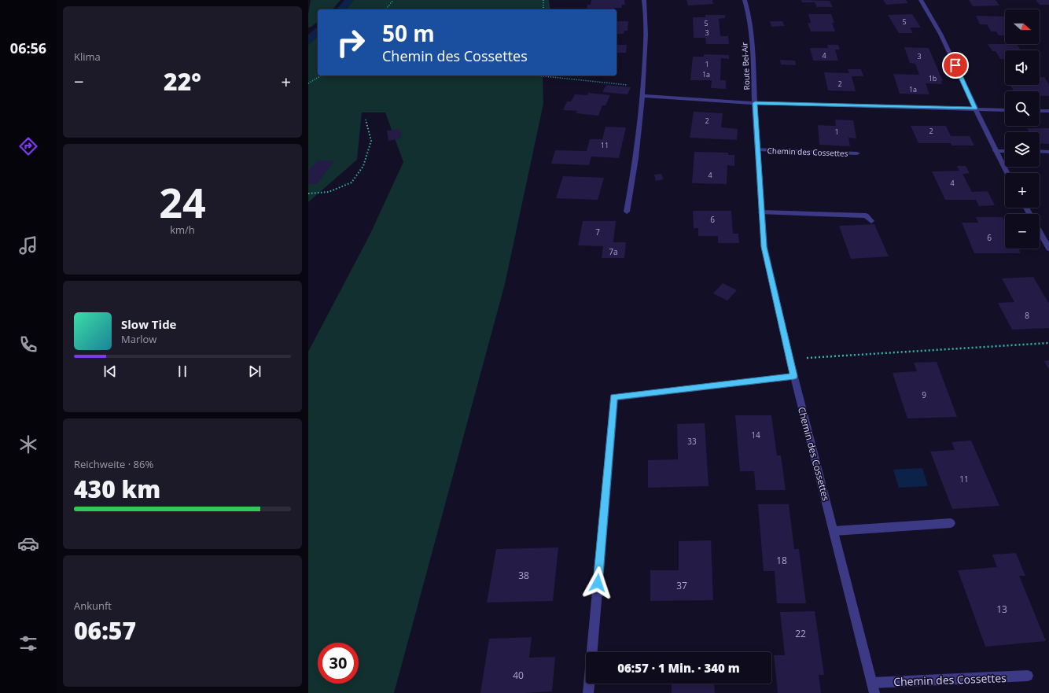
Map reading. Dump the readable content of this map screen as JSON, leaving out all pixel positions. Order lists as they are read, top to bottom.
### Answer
{
  "streets": {
    "street": ["Route Bel-Air", "Chemin des Cossettes"]
  },
  "crossings": [
    ["Route Bel-Air", "Chemin des Cossettes"]
  ],
  "house_numbers": [
    "5",
    "5",
    "3",
    "4",
    "3",
    "1",
    "1a",
    "1b",
    "2",
    "1a",
    "2",
    "2",
    "1",
    "11",
    "4",
    "4",
    "6",
    "7",
    "6",
    "7a",
    "8",
    "9",
    "14",
    "33",
    "11",
    "18",
    "38",
    "37",
    "13",
    "22",
    "40"
  ],
  "north": "right",
  "page": {
    "tabs": "06:56",
    "tile": [
      "Klima",
      ["24", "km/h"],
      ["Reichweite · 86%", "430 km"],
      ["Ankunft", "06:57"]
    ],
    "map_buttons": ["+", "−"],
    "turn": ["50 m", "Chemin des Cossettes"],
    "heat": ["−", "22°", "+"],
    "song": ["Slow Tide", "Marlow"],
    "limit": "30",
    "trip": "06:57 · 1 Min. · 340 m"
  }
}
